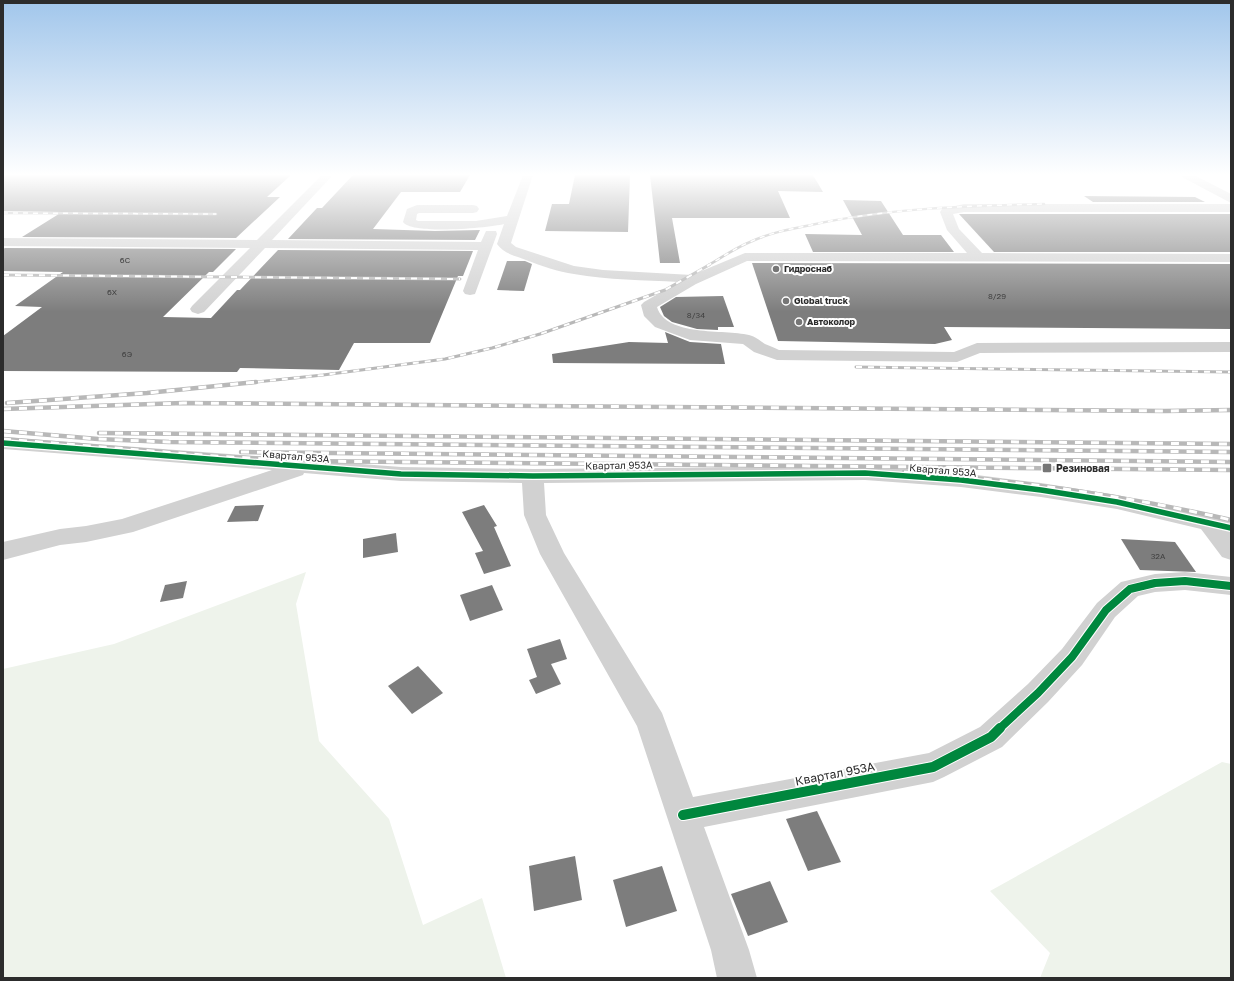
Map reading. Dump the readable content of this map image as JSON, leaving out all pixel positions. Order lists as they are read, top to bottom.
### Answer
{
  "streets": {
    "street": ["Квартал 953А"]
  },
  "places": {
    "other": ["Гидроснаб", "Global truck", "Автоколор"],
    "transit": ["Резиновая"]
  },
  "house_numbers": [
    "6С",
    "6Х",
    "8/29",
    "8/34",
    "6Э",
    "32A"
  ]
}
